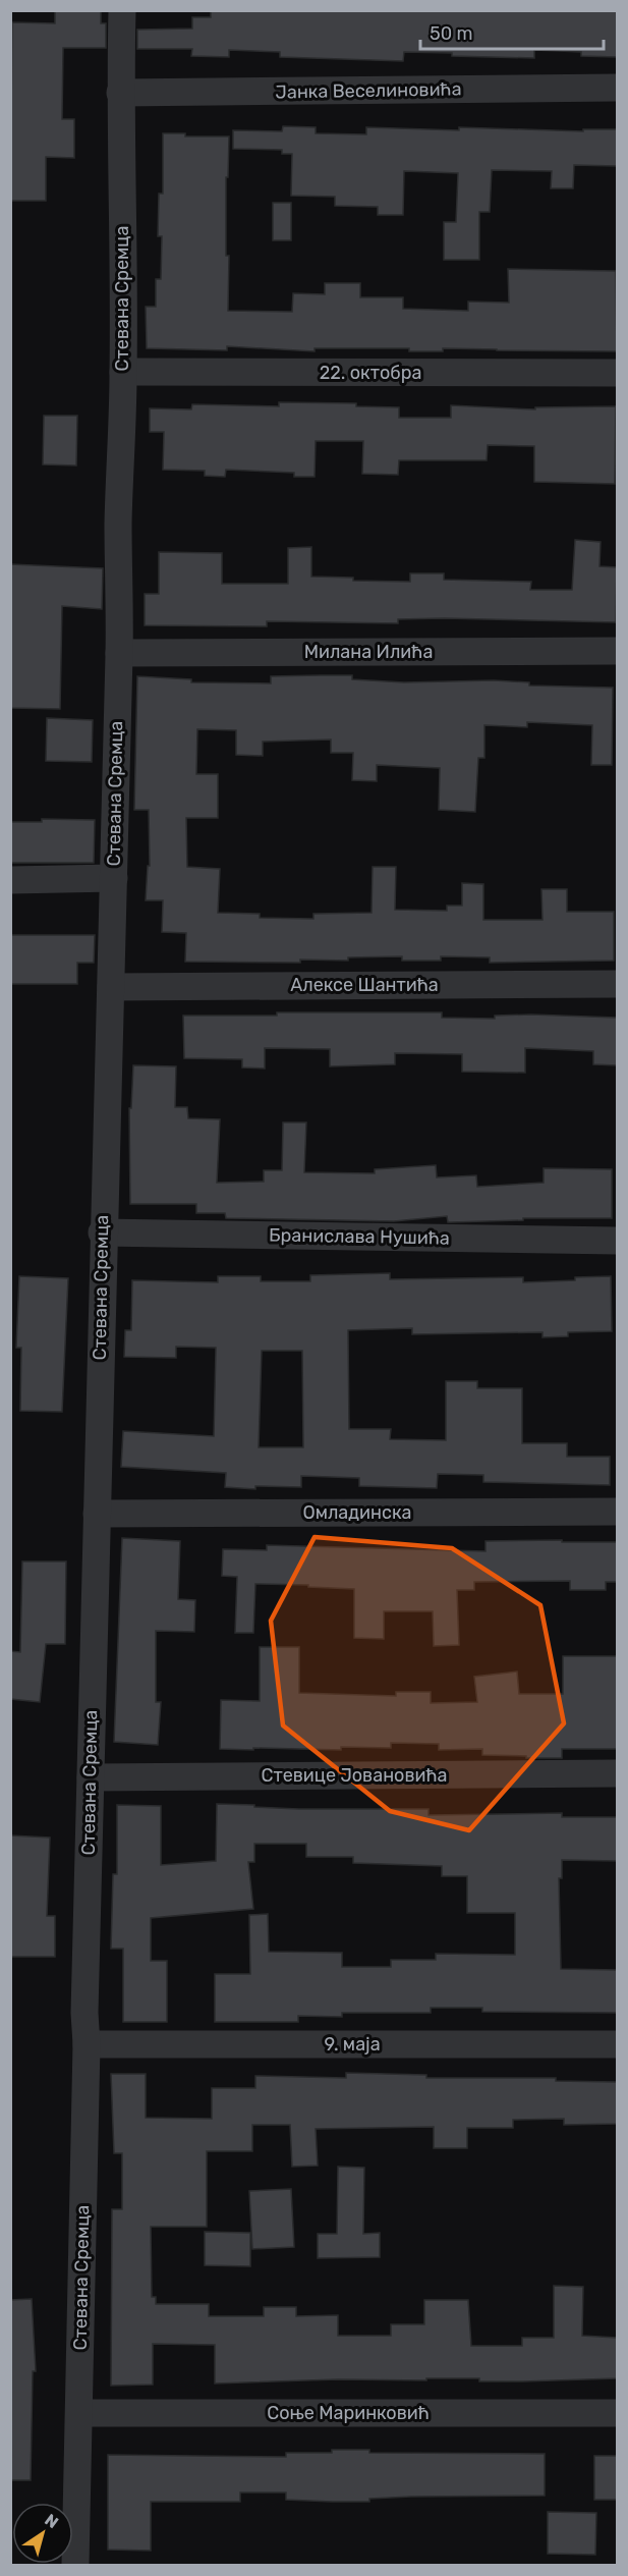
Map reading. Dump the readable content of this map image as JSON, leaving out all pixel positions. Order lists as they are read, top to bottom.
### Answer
{
  "streets": {
    "street": [
      "Јанка Веселиновића",
      "Стевана Сремца",
      "22. октобра",
      "Милана Илића",
      "Алексе Шантића",
      "Бранислава Нушића",
      "Омладинска",
      "Стевице Јовановића",
      "9. маја",
      "Соње Маринковић"
    ]
  },
  "crossings": [
    ["Јанка Веселиновића", "Стевана Сремца"],
    ["Стевана Сремца", "22. октобра"],
    ["Стевана Сремца", "Милана Илића"],
    ["Стевана Сремца", "Алексе Шантића"],
    ["Стевана Сремца", "Бранислава Нушића"],
    ["Стевана Сремца", "Омладинска"],
    ["Стевана Сремца", "Стевице Јовановића"],
    ["Стевана Сремца", "9. маја"],
    ["Стевана Сремца", "Соње Маринковић"]
  ],
  "scale_bar": "50 m",
  "north": "top right"
}
